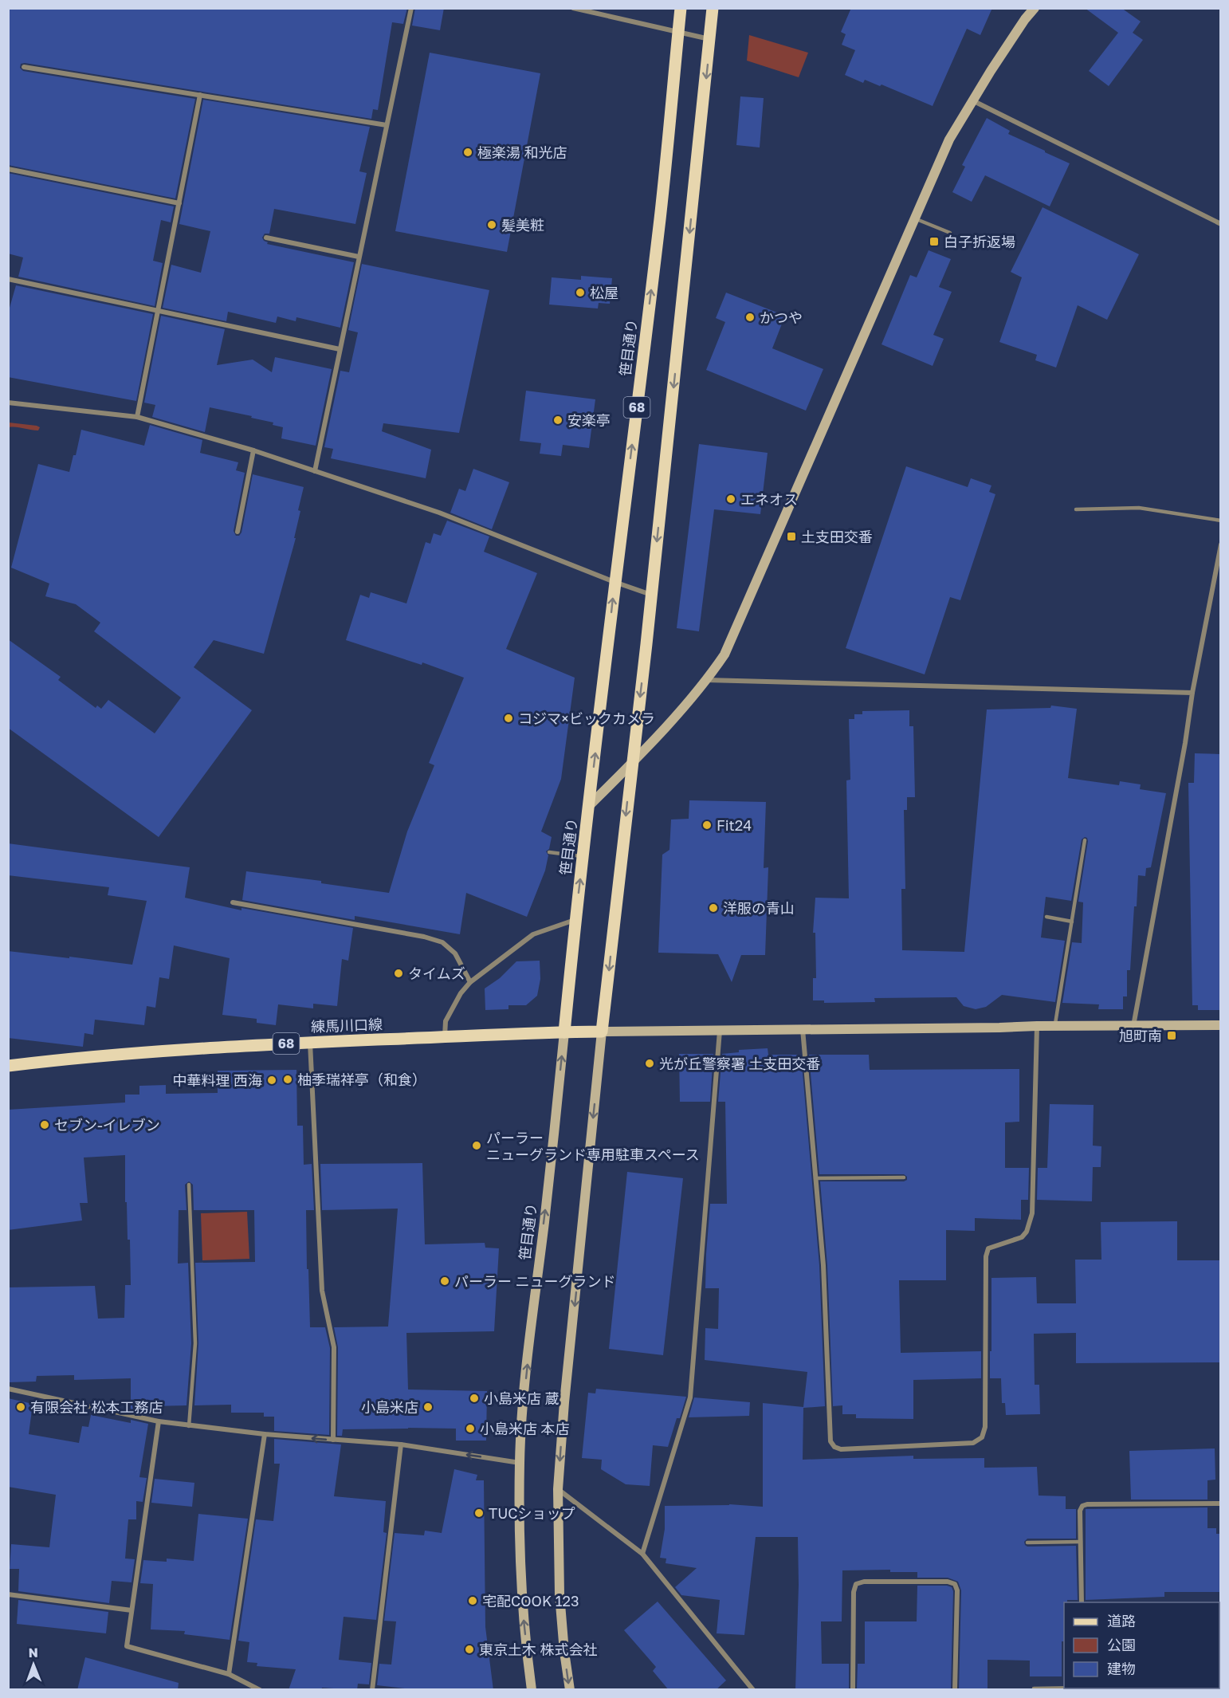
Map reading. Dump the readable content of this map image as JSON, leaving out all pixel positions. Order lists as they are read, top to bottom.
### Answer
{
  "streets": {
    "main road": ["笹目通り", "68", "練馬川口線"]
  },
  "crossings": [
    ["笹目通り", "練馬川口線"],
    ["68", "練馬川口線"]
  ],
  "places": {
    "other": [
      "極楽湯 和光店",
      "髪美粧",
      "松屋",
      "かつや",
      "安楽亭",
      "エネオス",
      "コジマ×ビックカメラ",
      "Fit24",
      "洋服の青山",
      "タイムズ",
      "光が丘警察署 土支田交番",
      "柚季瑞祥亭（和食）",
      "中華料理 西海",
      "セブン-イレブン",
      "パーラー ニューグランド専用駐車スペース",
      "パーラー ニューグランド",
      "小島米店 蔵",
      "有限会社 松本工務店",
      "小島米店",
      "小島米店 本店",
      "TUCショップ",
      "宅配COOK 123",
      "東京土木 株式会社"
    ],
    "transit": ["白子折返場", "土支田交番", "旭町南"]
  },
  "legend": ["道路", "公園", "建物"],
  "north": "top"
}
